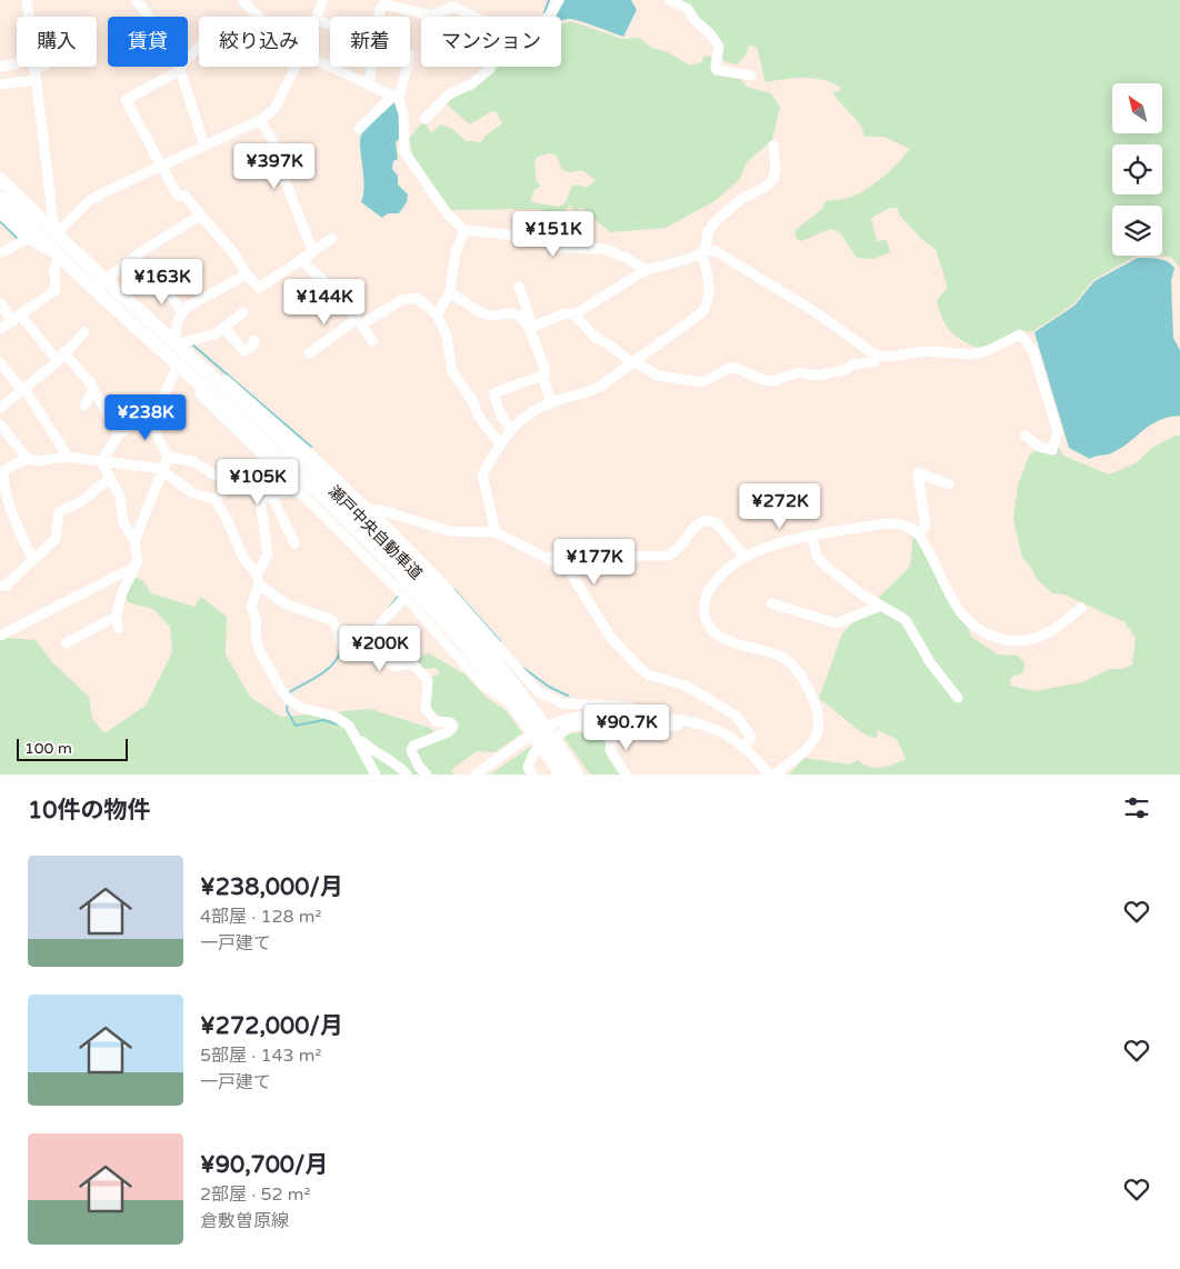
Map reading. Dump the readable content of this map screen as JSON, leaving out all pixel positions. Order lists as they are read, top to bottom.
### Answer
{
  "streets": {
    "highway": ["瀬戸中央自動車道"]
  },
  "scale_bar": "100 m",
  "north": "top left",
  "page": {
    "chip": [
      "購入",
      "賃貸",
      "絞り込み",
      "新着",
      "マンション"
    ],
    "price": [
      "¥397K",
      "¥151K",
      "¥163K",
      "¥144K",
      "¥238K",
      "¥105K",
      "¥272K",
      "¥177K",
      "¥200K",
      "¥90.7K"
    ],
    "scale": "100 m",
    "heading": "10件の物件",
    "list": [
      {
        "name": "¥238,000/月",
        "note": "4部屋 · 128 m² · 一戸建て"
      },
      {
        "name": "¥272,000/月",
        "note": "5部屋 · 143 m² · 一戸建て"
      },
      {
        "name": "¥90,700/月",
        "note": "2部屋 · 52 m² · 倉敷曽原線"
      }
    ]
  }
}
